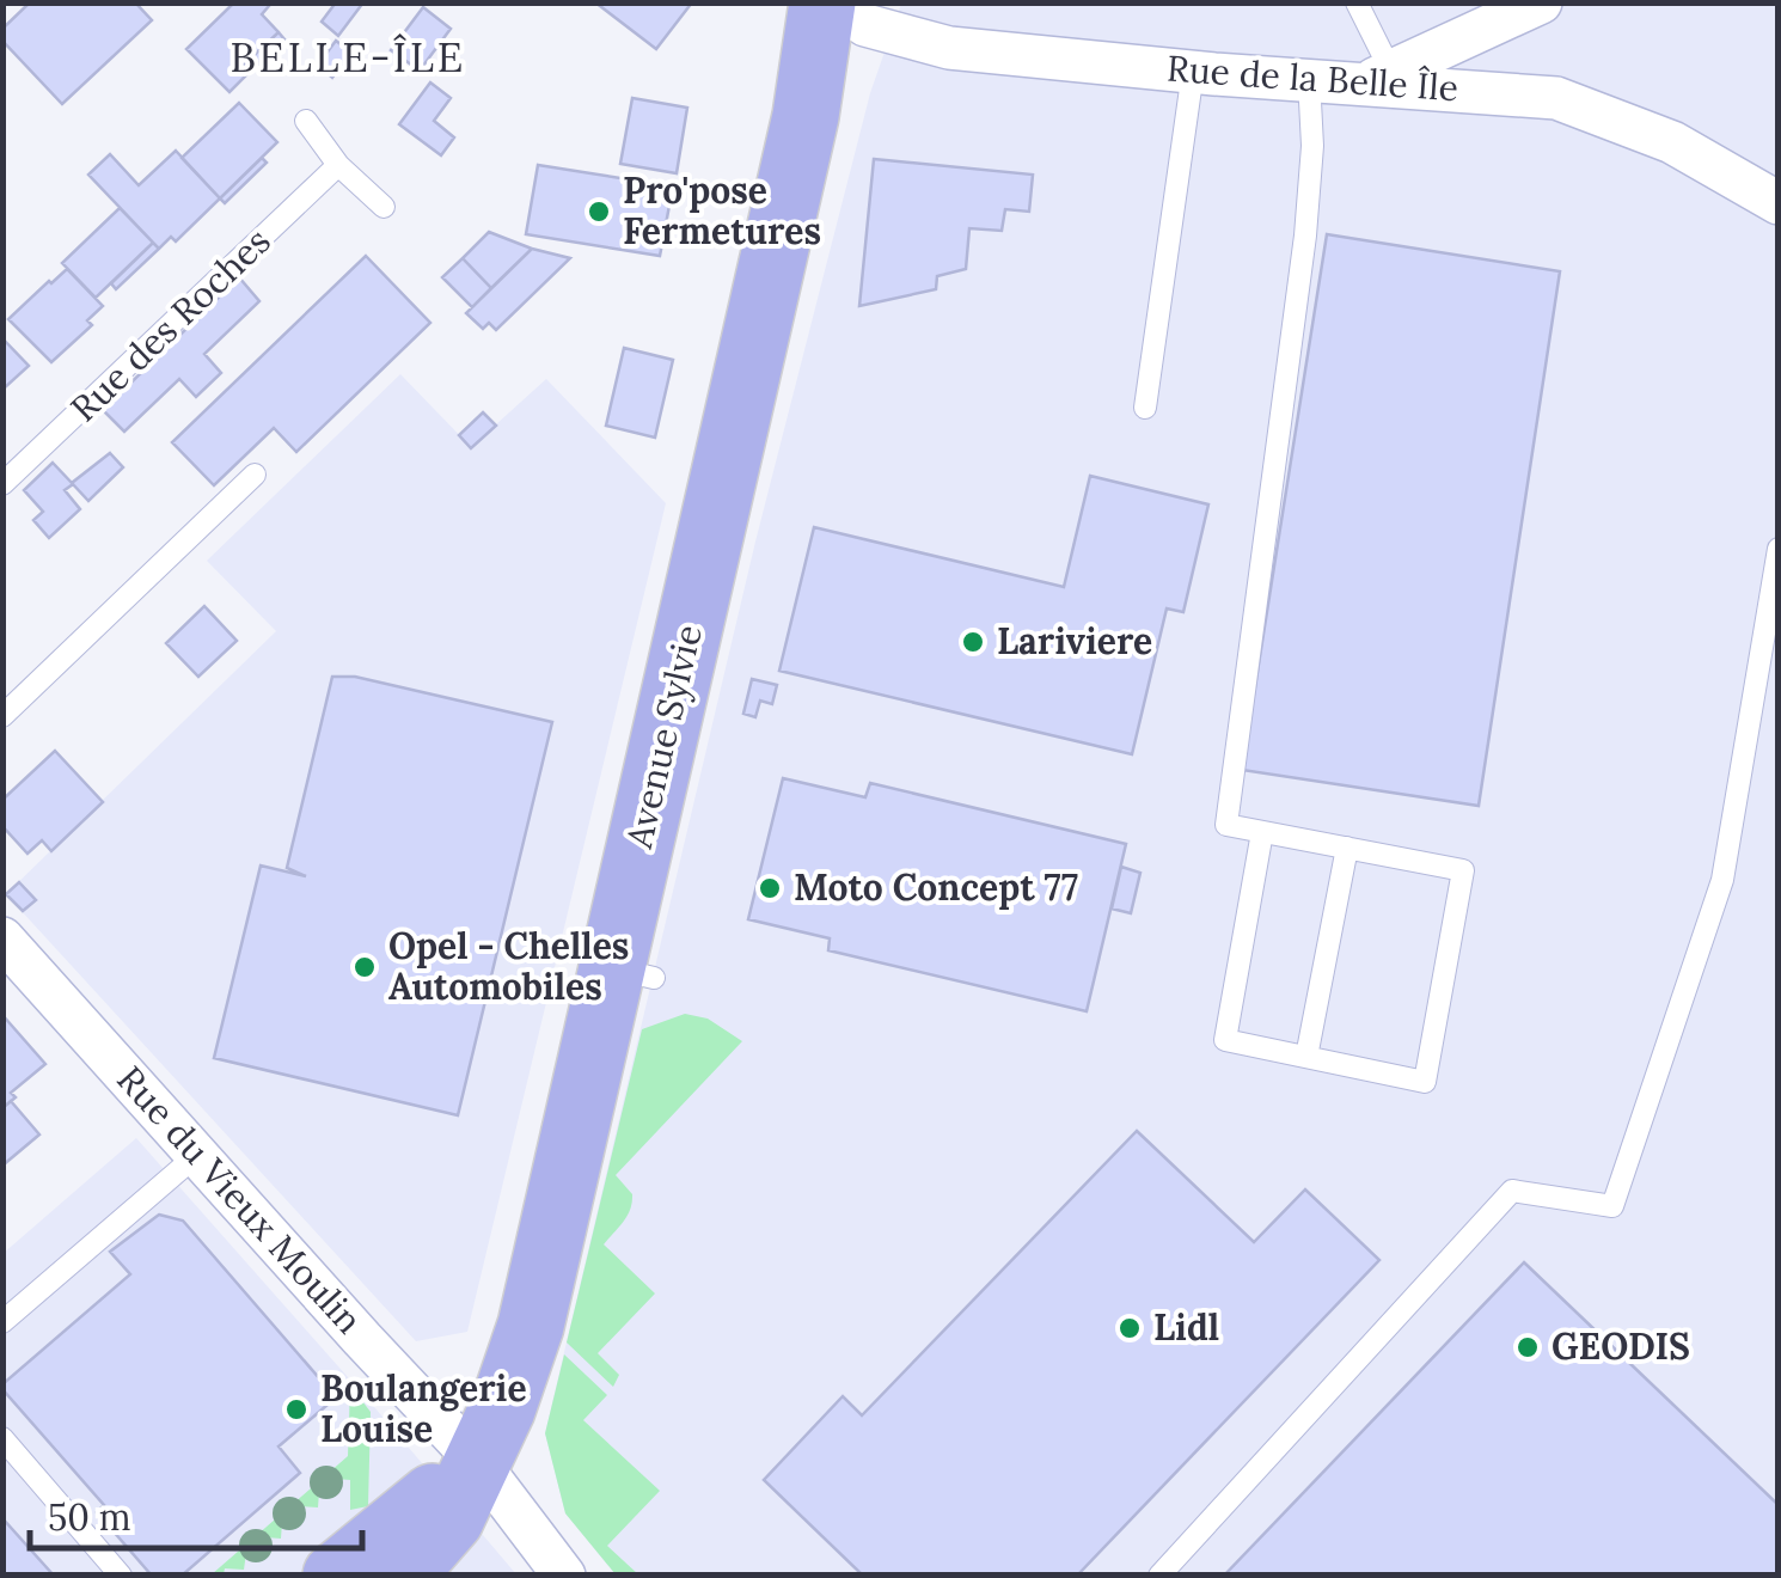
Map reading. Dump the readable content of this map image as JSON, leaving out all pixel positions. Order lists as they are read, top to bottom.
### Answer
{
  "streets": {
    "main road": ["Avenue Sylvie"],
    "street": ["Rue de la Belle Île", "Rue du Vieux Moulin"],
    "lane": ["Rue des Roches"]
  },
  "crossings": [
    ["Avenue Sylvie", "Rue du Vieux Moulin"]
  ],
  "districts": ["BELLE-ÎLE"],
  "places": [
    "Pro'pose Fermetures",
    "Lariviere",
    "Moto Concept 77",
    "Opel - Chelles Automobiles",
    "Lidl",
    "GEODIS",
    "Boulangerie Louise"
  ],
  "scale_bar": "50 m"
}
